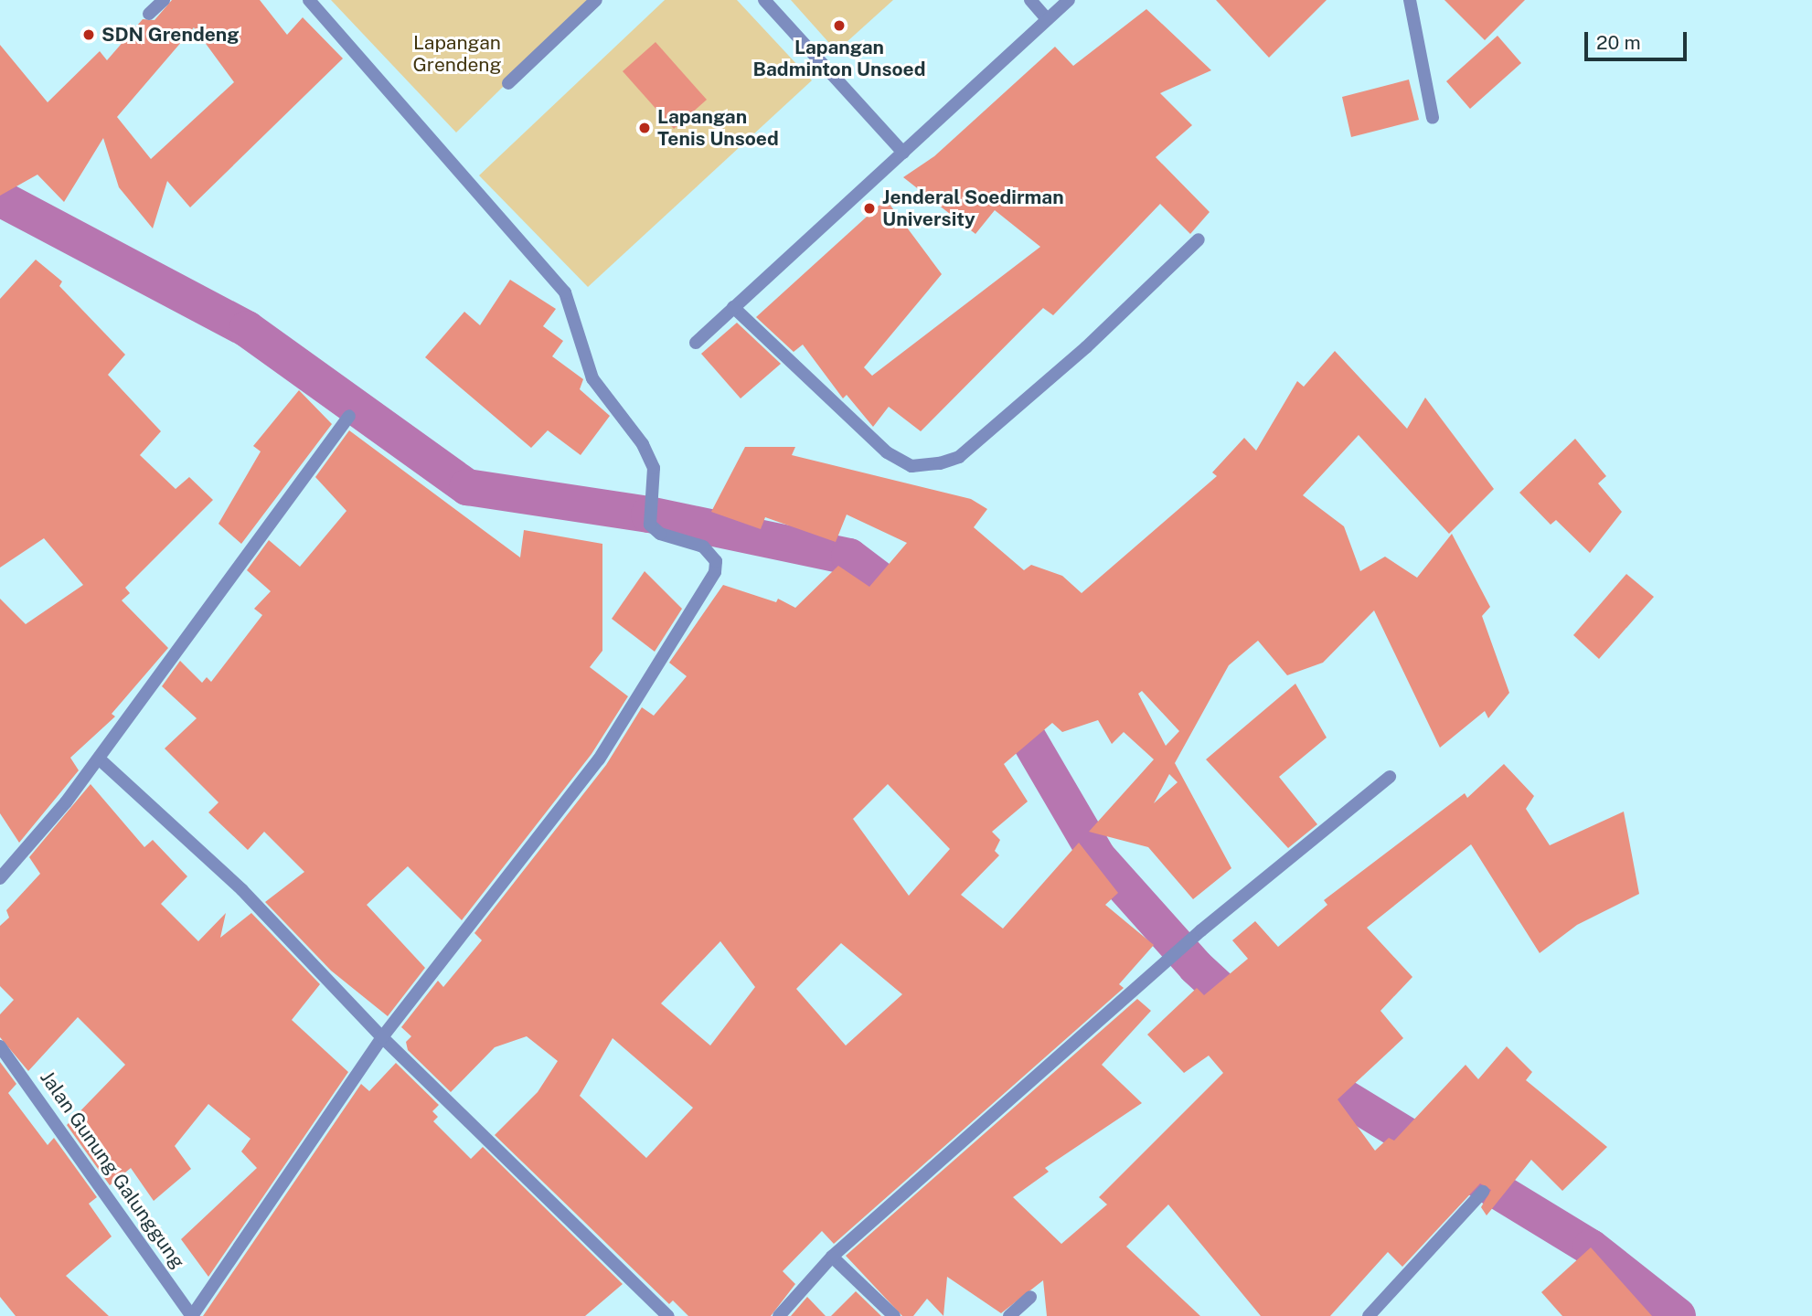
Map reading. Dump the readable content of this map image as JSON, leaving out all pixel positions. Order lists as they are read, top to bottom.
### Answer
{
  "streets": {
    "street": ["Jalan Gunung Galunggung"]
  },
  "parks": ["Lapangan Grendeng"],
  "places": [
    "Lapangan Badminton Unsoed",
    "SDN Grendeng",
    "Lapangan Tenis Unsoed",
    "Jenderal Soedirman University"
  ],
  "scale_bar": "20 m"
}
